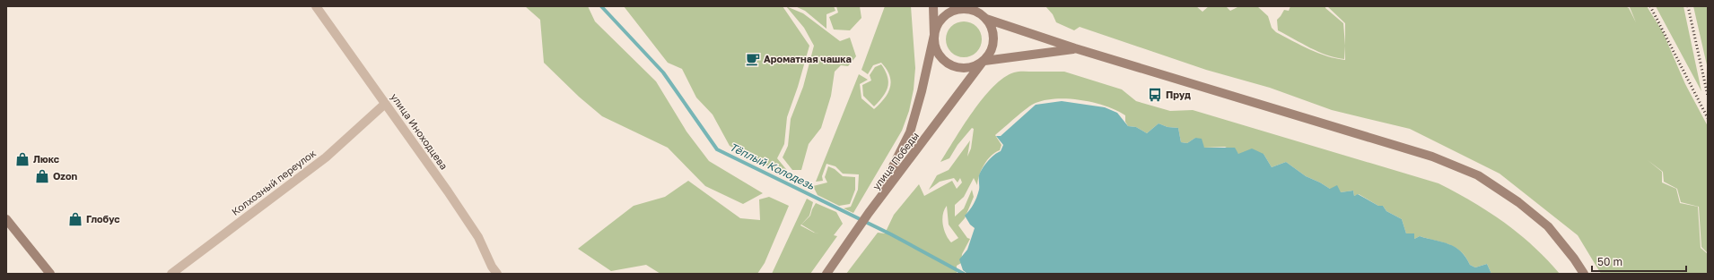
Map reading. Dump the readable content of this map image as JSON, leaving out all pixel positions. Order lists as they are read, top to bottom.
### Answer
{
  "streets": {
    "main road": ["улица Победы"],
    "street": ["улица Иноходцева", "Колхозный переулок"]
  },
  "crossings": [
    ["улица Иноходцева", "Колхозный переулок"]
  ],
  "water": ["Тёплый Колодезь"],
  "places": {
    "cafe": ["Ароматная чашка"],
    "bus stop": ["Пруд"],
    "shop": ["Люкс", "Ozon", "Глобус"]
  },
  "scale_bar": "50 m"
}
